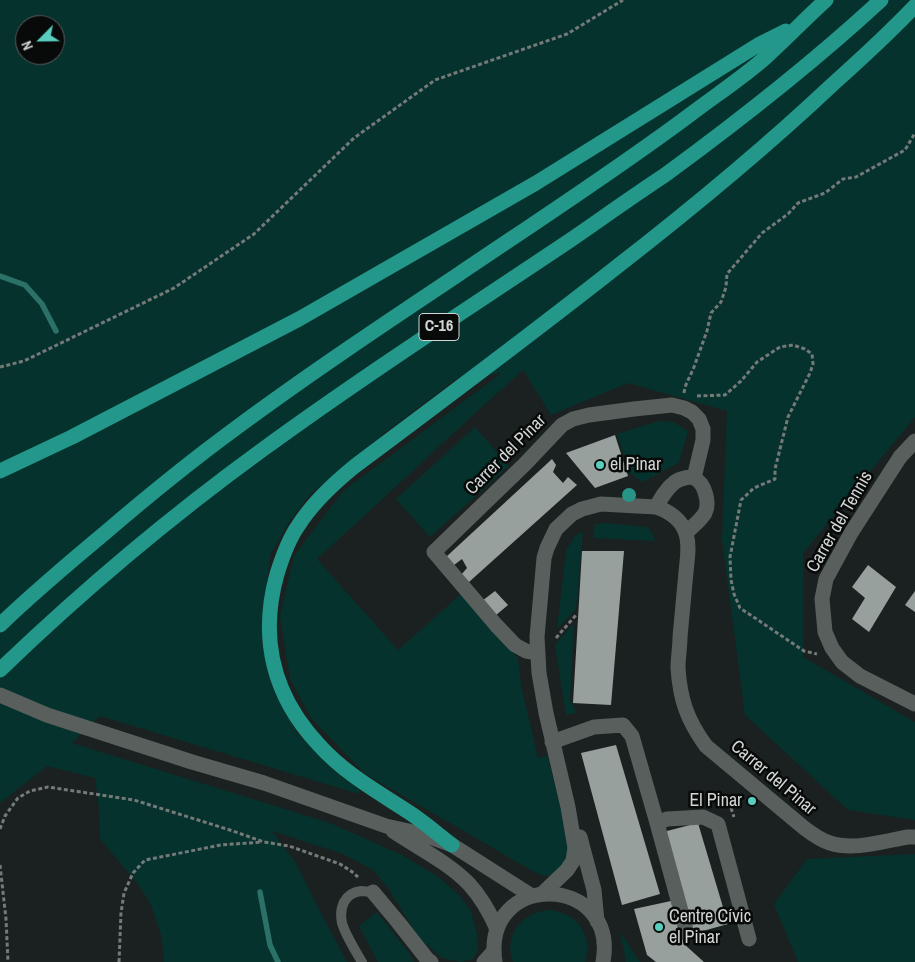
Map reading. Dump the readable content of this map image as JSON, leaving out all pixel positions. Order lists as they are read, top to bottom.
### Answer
{
  "streets": {
    "highway": ["C-16"],
    "street": ["Carrer del Pinar", "Carrer del Tennis"]
  },
  "places": ["el Pinar", "El Pinar", "Centre Cívic el Pinar"],
  "north": "bottom left"
}
